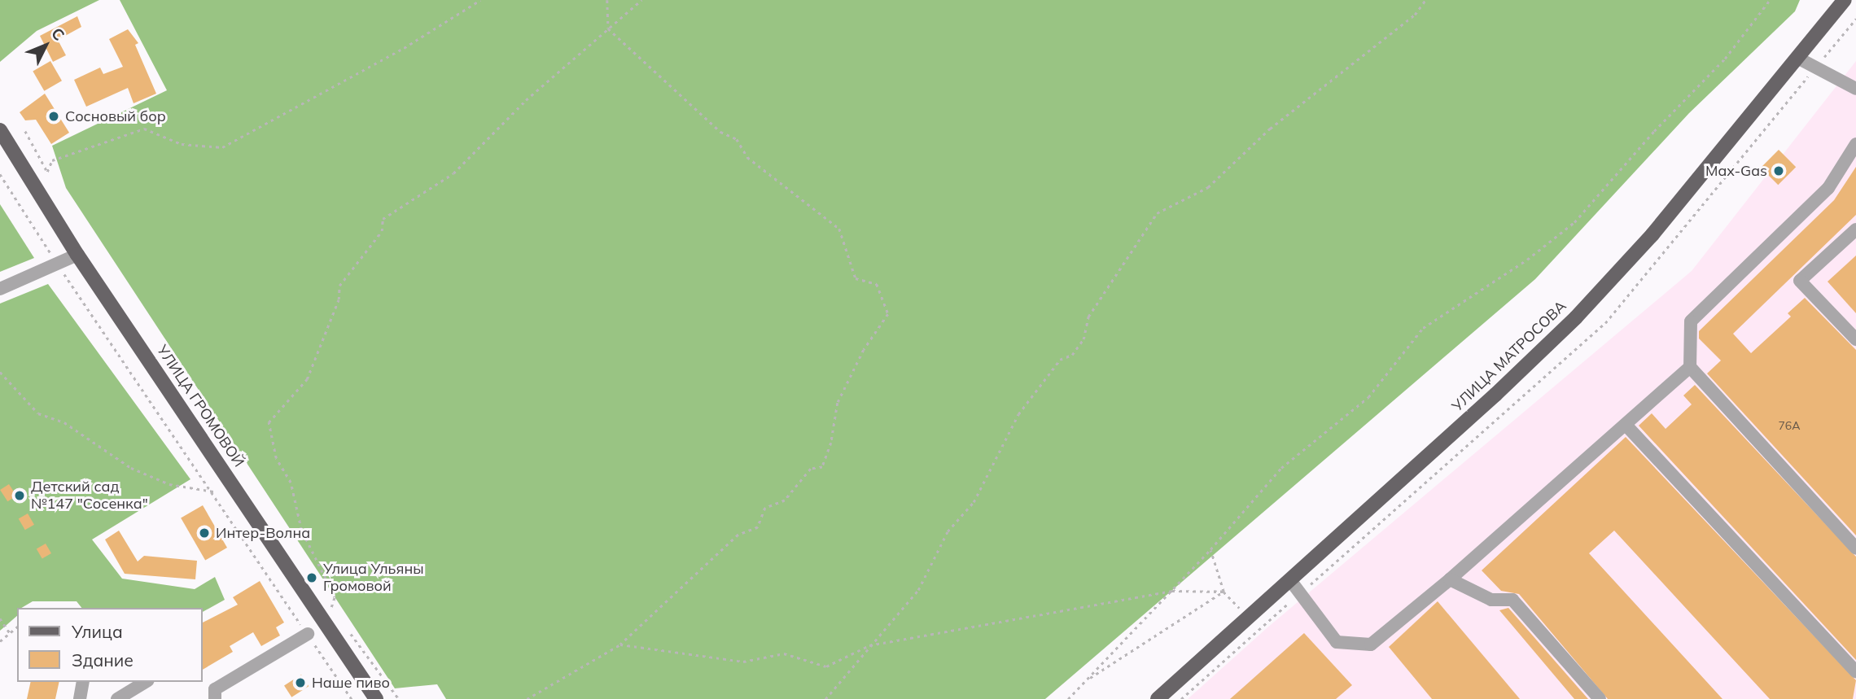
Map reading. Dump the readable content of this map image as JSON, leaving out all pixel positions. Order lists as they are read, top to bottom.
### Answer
{
  "streets": {
    "main road": ["УЛИЦА МАТРОСОВА", "УЛИЦА ГРОМОВОЙ"]
  },
  "places": [
    "Сосновый бор",
    "Max-Gas",
    "Детский сад №147 \"Сосенка\"",
    "Интер-Волна",
    "Улица Ульяны Громовой",
    "Наше пиво"
  ],
  "house_numbers": ["76А"],
  "legend": ["Улица", "Здание"],
  "north": "top right"
}
